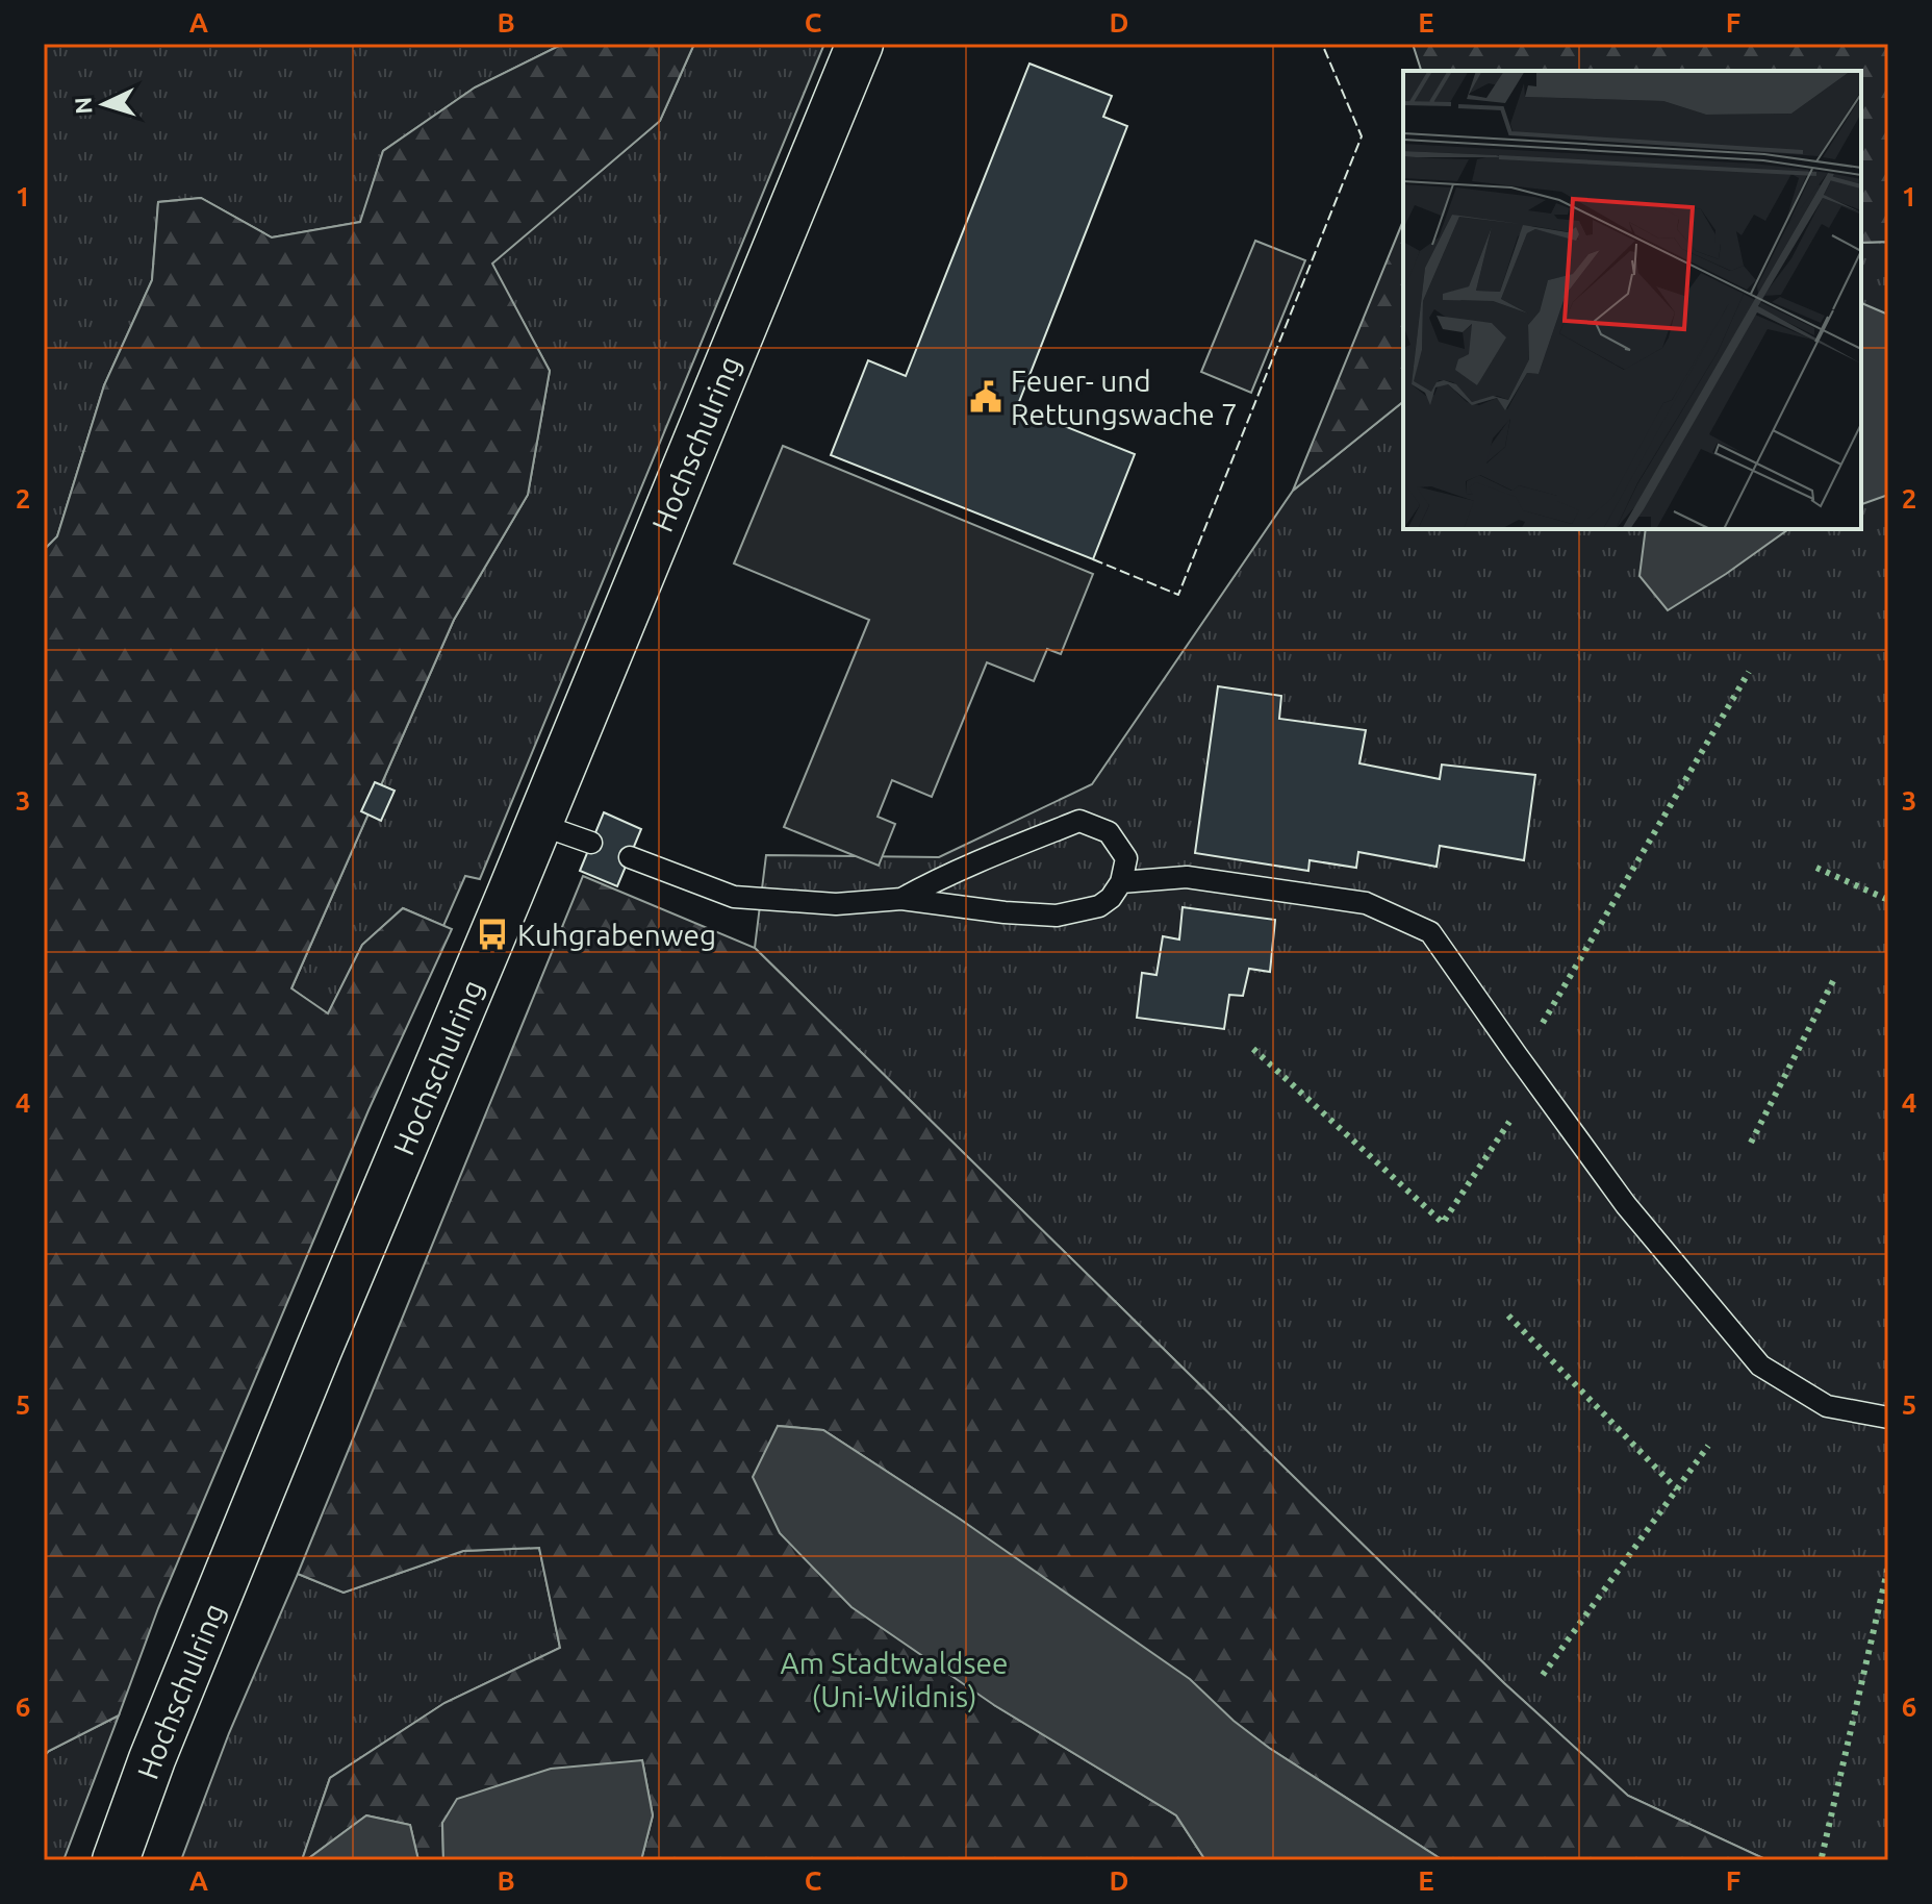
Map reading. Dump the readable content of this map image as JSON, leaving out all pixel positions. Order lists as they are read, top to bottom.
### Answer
{
  "streets": {
    "street": ["Hochschulring"]
  },
  "parks": ["Am Stadtwaldsee (Uni-Wildnis)"],
  "places": {
    "public building": ["Feuer- und Rettungswache 7"],
    "bus stop": ["Kuhgrabenweg"]
  },
  "north": "left",
  "grid": {
    "columns": [
      "A",
      "B",
      "C",
      "D",
      "E",
      "F"
    ],
    "rows": [
      "1",
      "2",
      "3",
      "4",
      "5",
      "6"
    ]
  }
}
